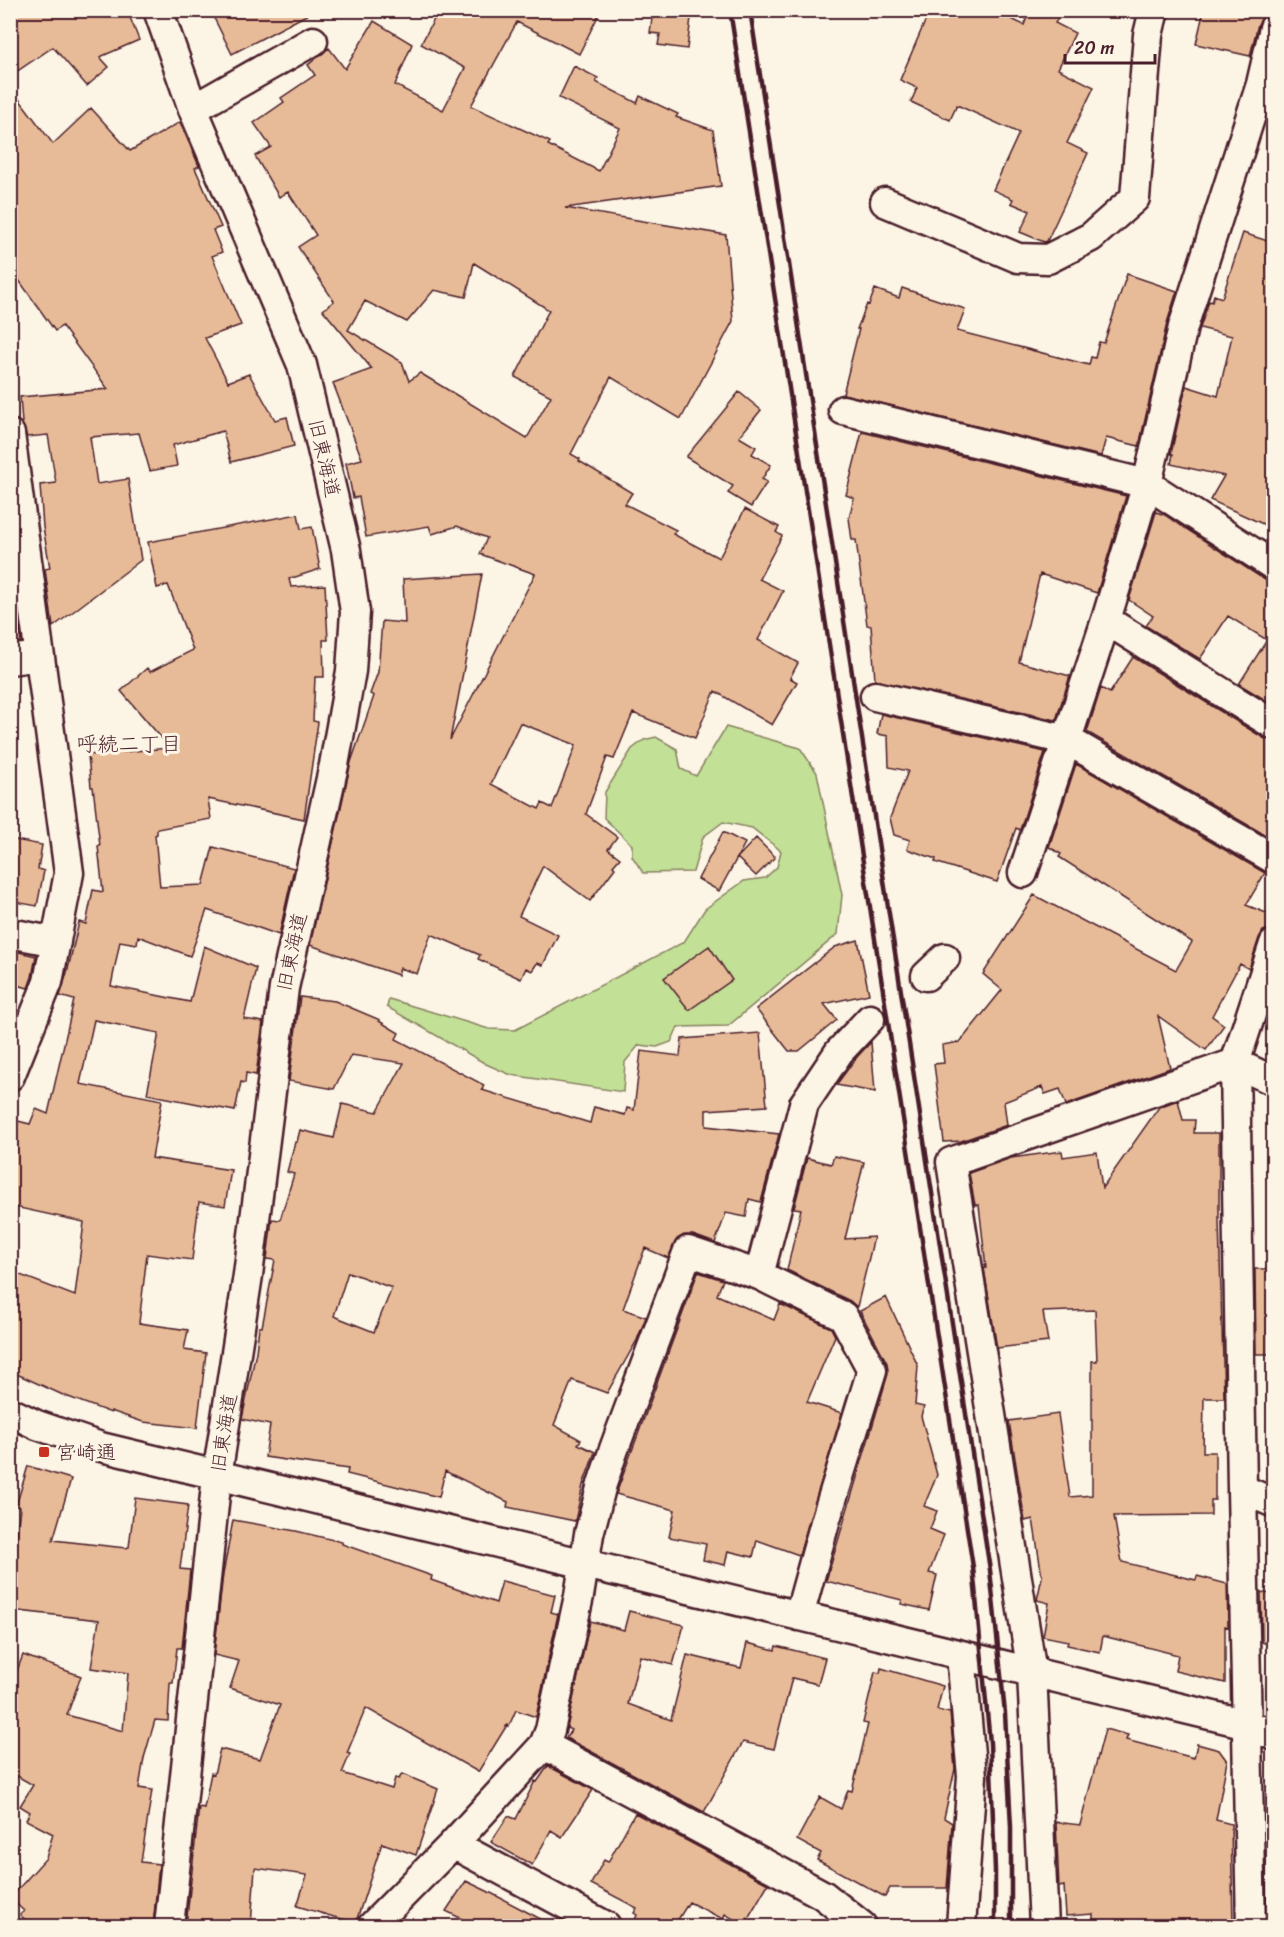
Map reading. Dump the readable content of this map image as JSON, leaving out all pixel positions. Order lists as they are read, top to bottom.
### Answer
{
  "streets": {
    "street": ["旧東海道"]
  },
  "districts": ["呼続二丁目"],
  "places": {
    "transit": ["宮崎通"]
  },
  "scale_bar": "20 m"
}
